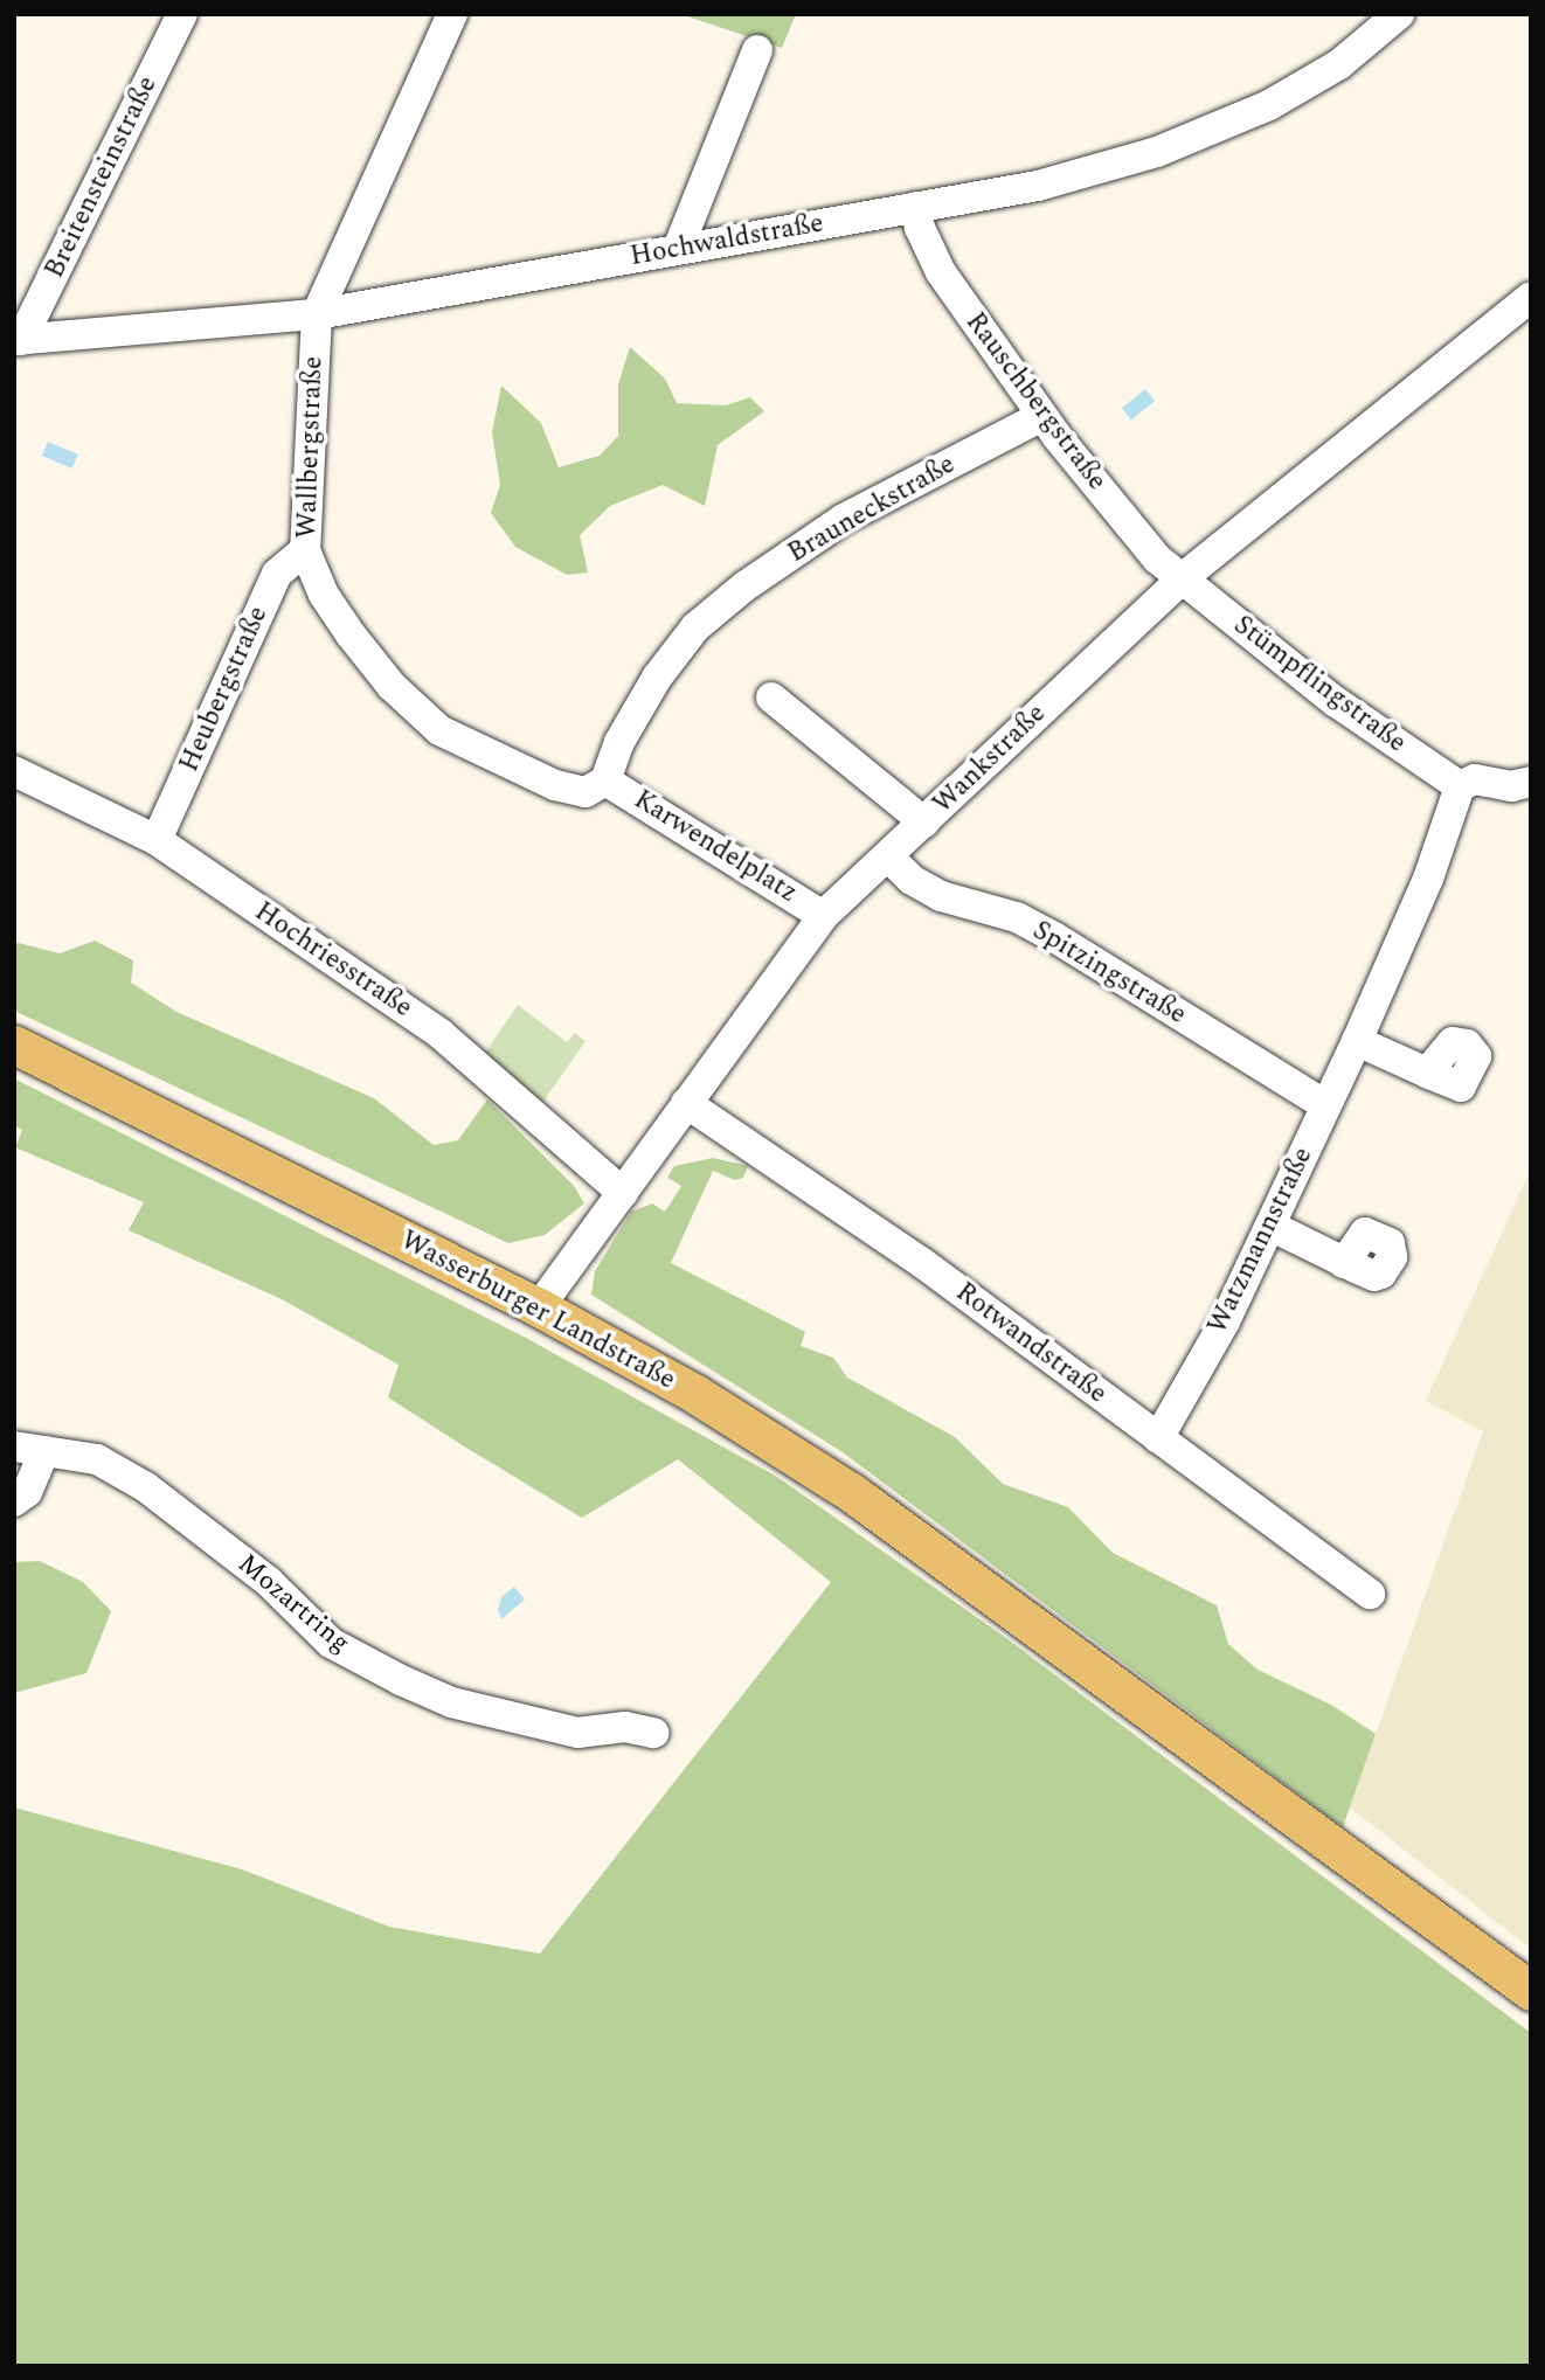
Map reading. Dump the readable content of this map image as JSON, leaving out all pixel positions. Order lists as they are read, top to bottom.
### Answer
{
  "streets": {
    "main road": ["Wasserburger Landstraße"],
    "street": [
      "Breitensteinstraße",
      "Hochwaldstraße",
      "Rauschbergstraße",
      "Wallbergstraße",
      "Brauneckstraße",
      "Stümpflingstraße",
      "Heubergstraße",
      "Wankstraße",
      "Karwendelplatz",
      "Hochriesstraße",
      "Spitzingstraße",
      "Watzmannstraße",
      "Rotwandstraße",
      "Mozartring"
    ]
  },
  "crossings": [
    ["Breitensteinstraße", "Hochwaldstraße"],
    ["Hochwaldstraße", "Rauschbergstraße"],
    ["Hochwaldstraße", "Wallbergstraße"],
    ["Rauschbergstraße", "Brauneckstraße"],
    ["Rauschbergstraße", "Stümpflingstraße"],
    ["Rauschbergstraße", "Wankstraße"],
    ["Wallbergstraße", "Brauneckstraße"],
    ["Wallbergstraße", "Heubergstraße"],
    ["Wallbergstraße", "Karwendelplatz"],
    ["Brauneckstraße", "Karwendelplatz"],
    ["Stümpflingstraße", "Wankstraße"],
    ["Stümpflingstraße", "Watzmannstraße"],
    ["Heubergstraße", "Hochriesstraße"],
    ["Wankstraße", "Karwendelplatz"],
    ["Wankstraße", "Hochriesstraße"],
    ["Wankstraße", "Spitzingstraße"],
    ["Wankstraße", "Wasserburger Landstraße"],
    ["Wankstraße", "Rotwandstraße"],
    ["Spitzingstraße", "Watzmannstraße"],
    ["Watzmannstraße", "Rotwandstraße"]
  ]
}
